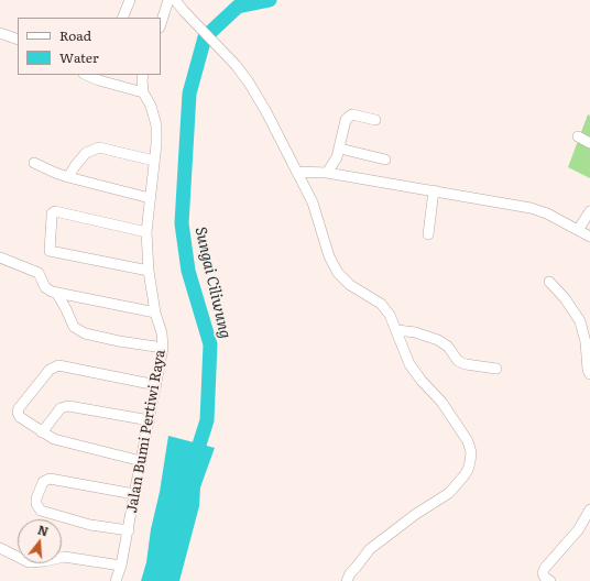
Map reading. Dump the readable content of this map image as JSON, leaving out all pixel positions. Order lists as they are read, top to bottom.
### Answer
{
  "streets": {
    "street": ["Jalan Bumi Pertiwi Raya"]
  },
  "water": ["Sungai Ciliwung"],
  "legend": ["Road", "Water"],
  "north": "top"
}
